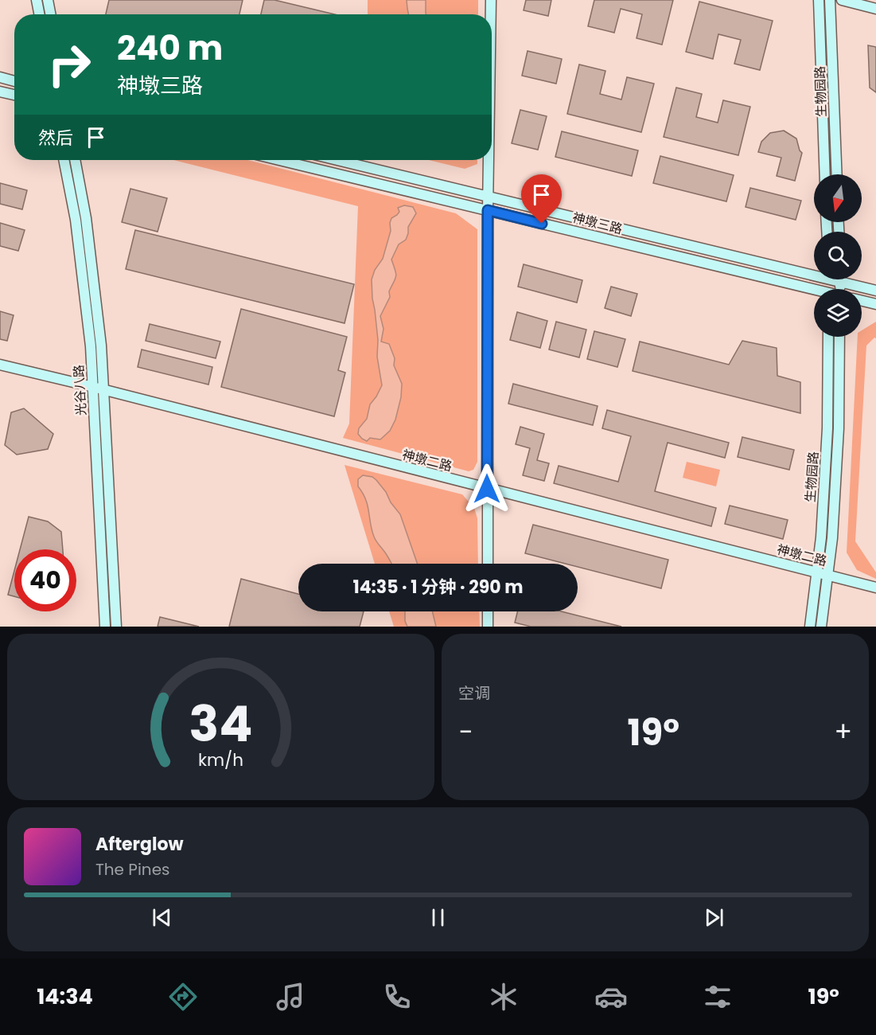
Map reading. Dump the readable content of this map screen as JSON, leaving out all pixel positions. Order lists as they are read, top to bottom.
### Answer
{
  "streets": {
    "street": [
      "生物园路",
      "神墩三路",
      "光谷八路",
      "神墩二路"
    ]
  },
  "crossings": [
    ["生物园路", "神墩二路"],
    ["光谷八路", "神墩二路"]
  ],
  "north": "bottom",
  "page": {
    "turn": ["240 m", "神墩三路"],
    "then": "然后",
    "limit": "40",
    "trip": "14:35 · 1 分钟 · 290 m",
    "tile": "空调",
    "heat": ["−", "19°", "+"],
    "song": ["Afterglow", "The Pines"],
    "tabs": ["14:34", "19°"],
    "gauge": ["34", "km/h"]
  }
}
